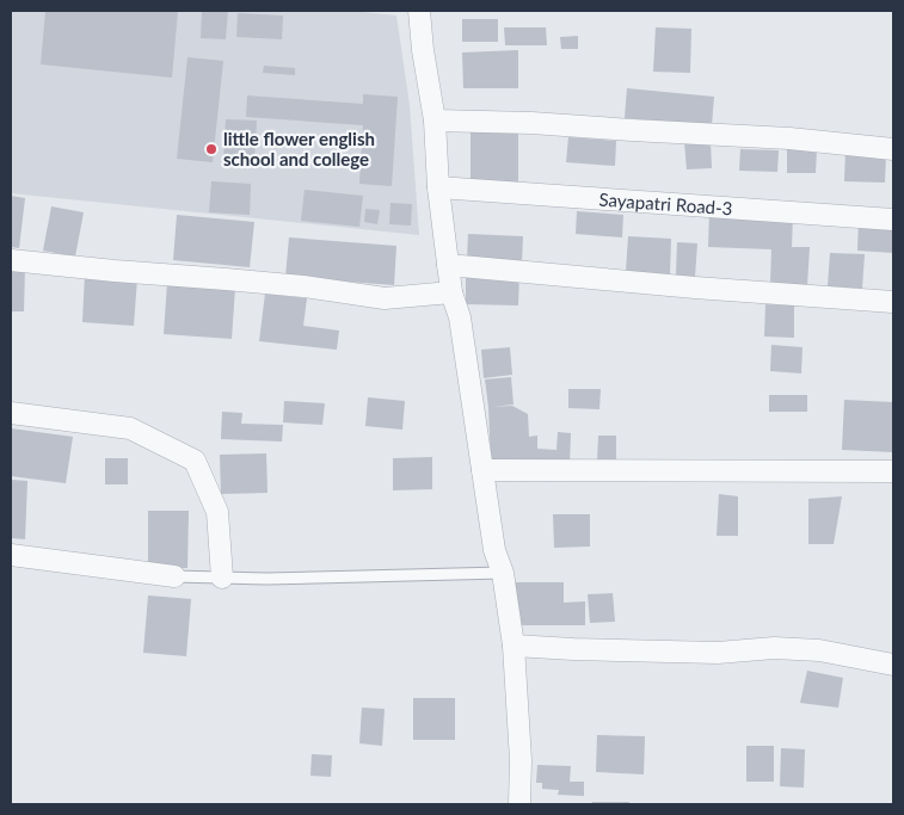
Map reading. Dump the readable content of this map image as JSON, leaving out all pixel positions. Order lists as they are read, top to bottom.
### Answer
{
  "streets": {
    "street": ["Sayapatri Road-3"]
  },
  "places": ["little flower english school and college"]
}
